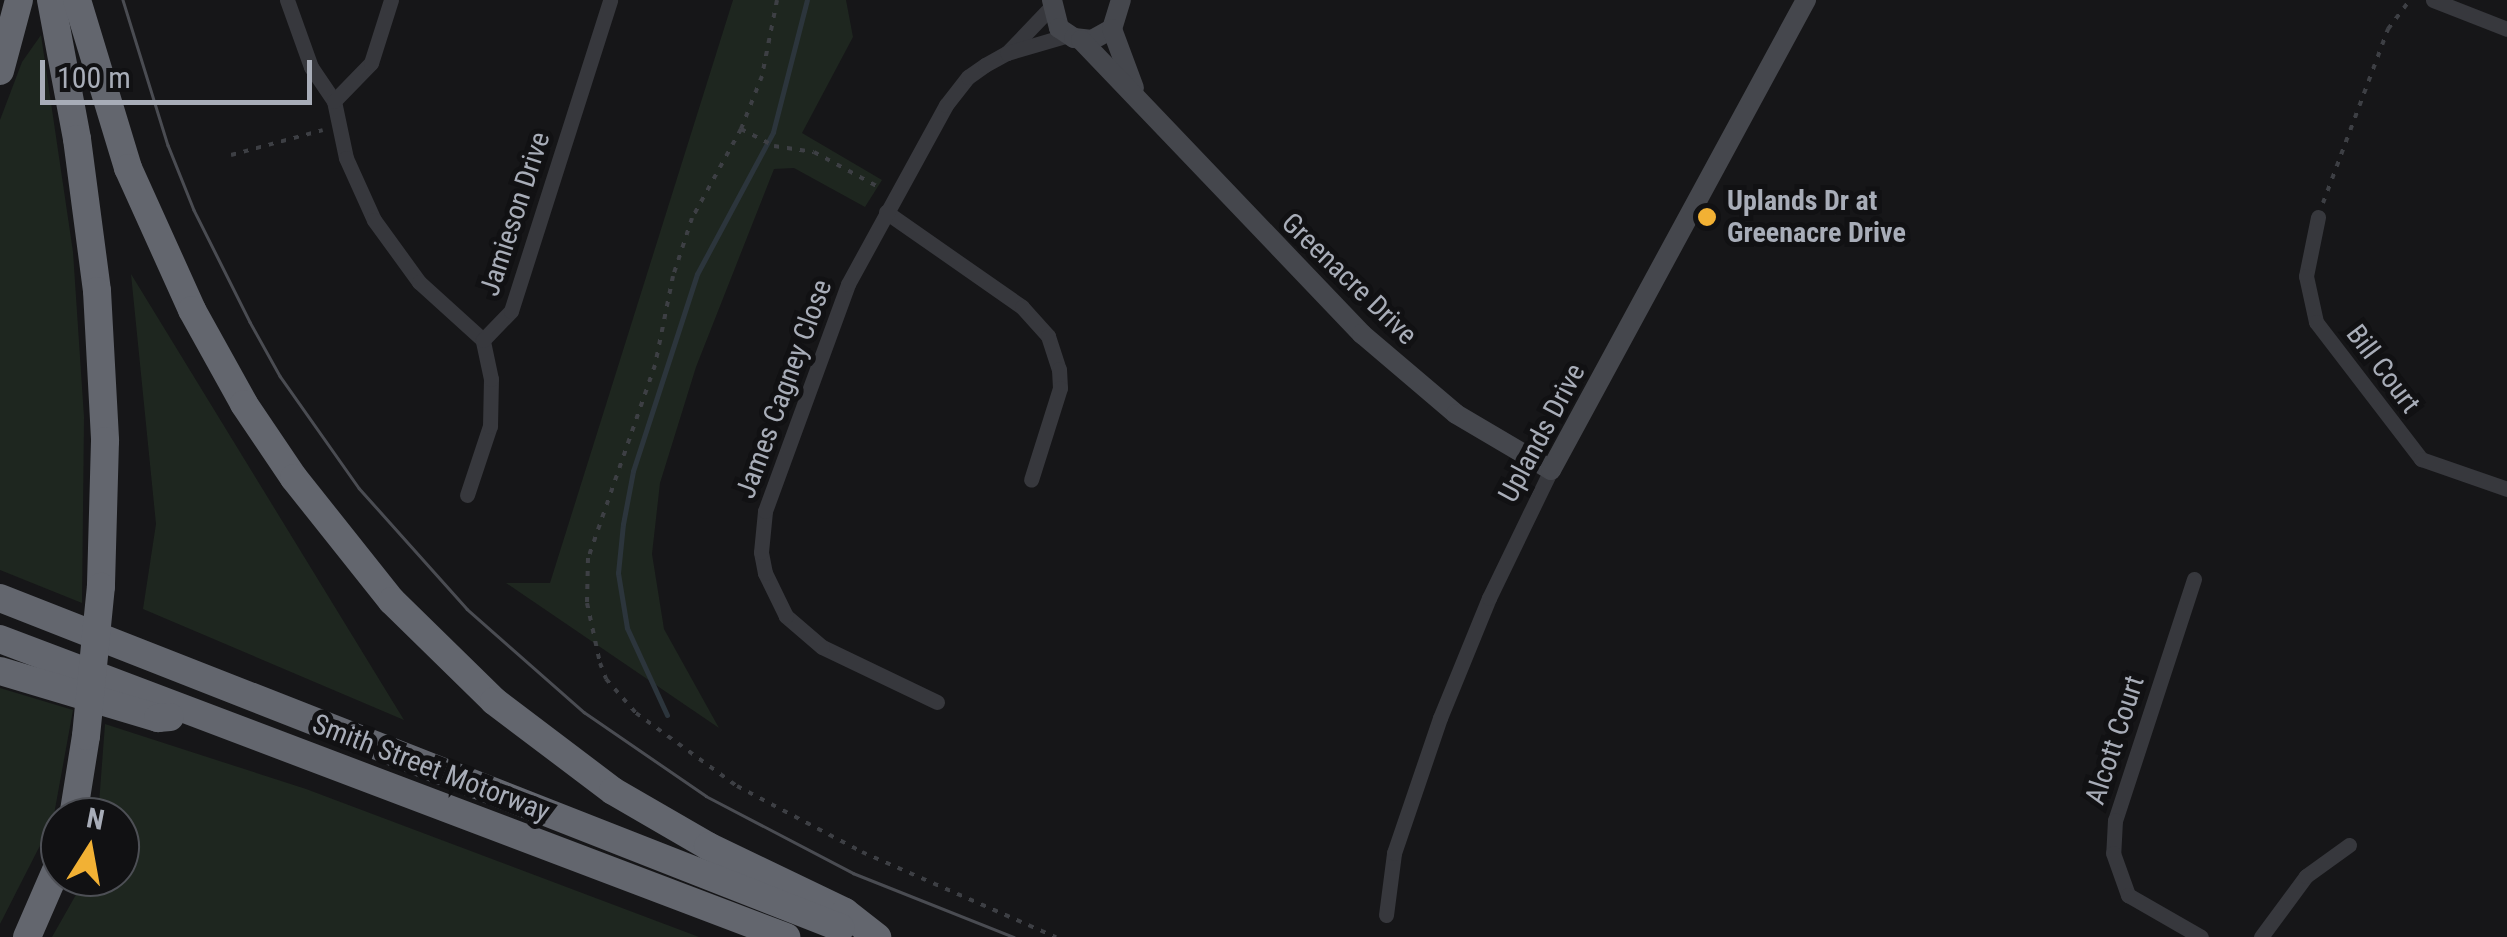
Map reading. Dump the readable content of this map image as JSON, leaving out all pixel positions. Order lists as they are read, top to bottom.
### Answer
{
  "streets": {
    "highway": ["Smith Street Motorway"],
    "street": [
      "Jamieson Drive",
      "Greenacre Drive",
      "Bill Court",
      "James Cagney Close",
      "Uplands Drive",
      "Alcott Court"
    ]
  },
  "crossings": [
    ["Greenacre Drive", "James Cagney Close"],
    ["Greenacre Drive", "Uplands Drive"]
  ],
  "places": ["Uplands Dr at Greenacre Drive"],
  "scale_bar": "100 m",
  "north": "top"
}
